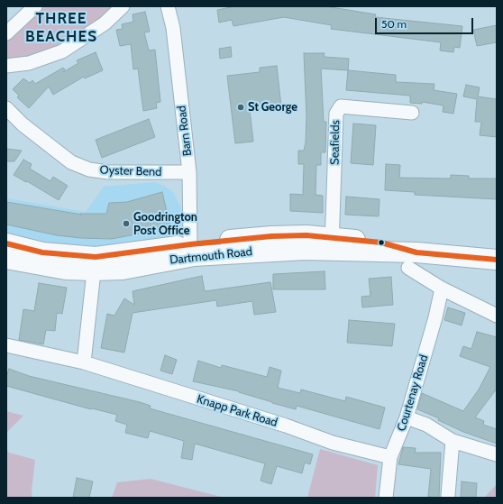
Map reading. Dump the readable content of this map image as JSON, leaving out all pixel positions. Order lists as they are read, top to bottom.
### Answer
{
  "streets": {
    "main road": ["Dartmouth Road"],
    "street": [
      "Barn Road",
      "Seafields",
      "Oyster Bend",
      "Courtenay Road",
      "Knapp Park Road"
    ]
  },
  "crossings": [
    ["Barn Road", "Oyster Bend"],
    ["Barn Road", "Dartmouth Road"],
    ["Seafields", "Dartmouth Road"],
    ["Courtenay Road", "Knapp Park Road"]
  ],
  "districts": ["THREE BEACHES"],
  "places": ["St George", "Goodrington Post Office"],
  "scale_bar": "50 m"
}
